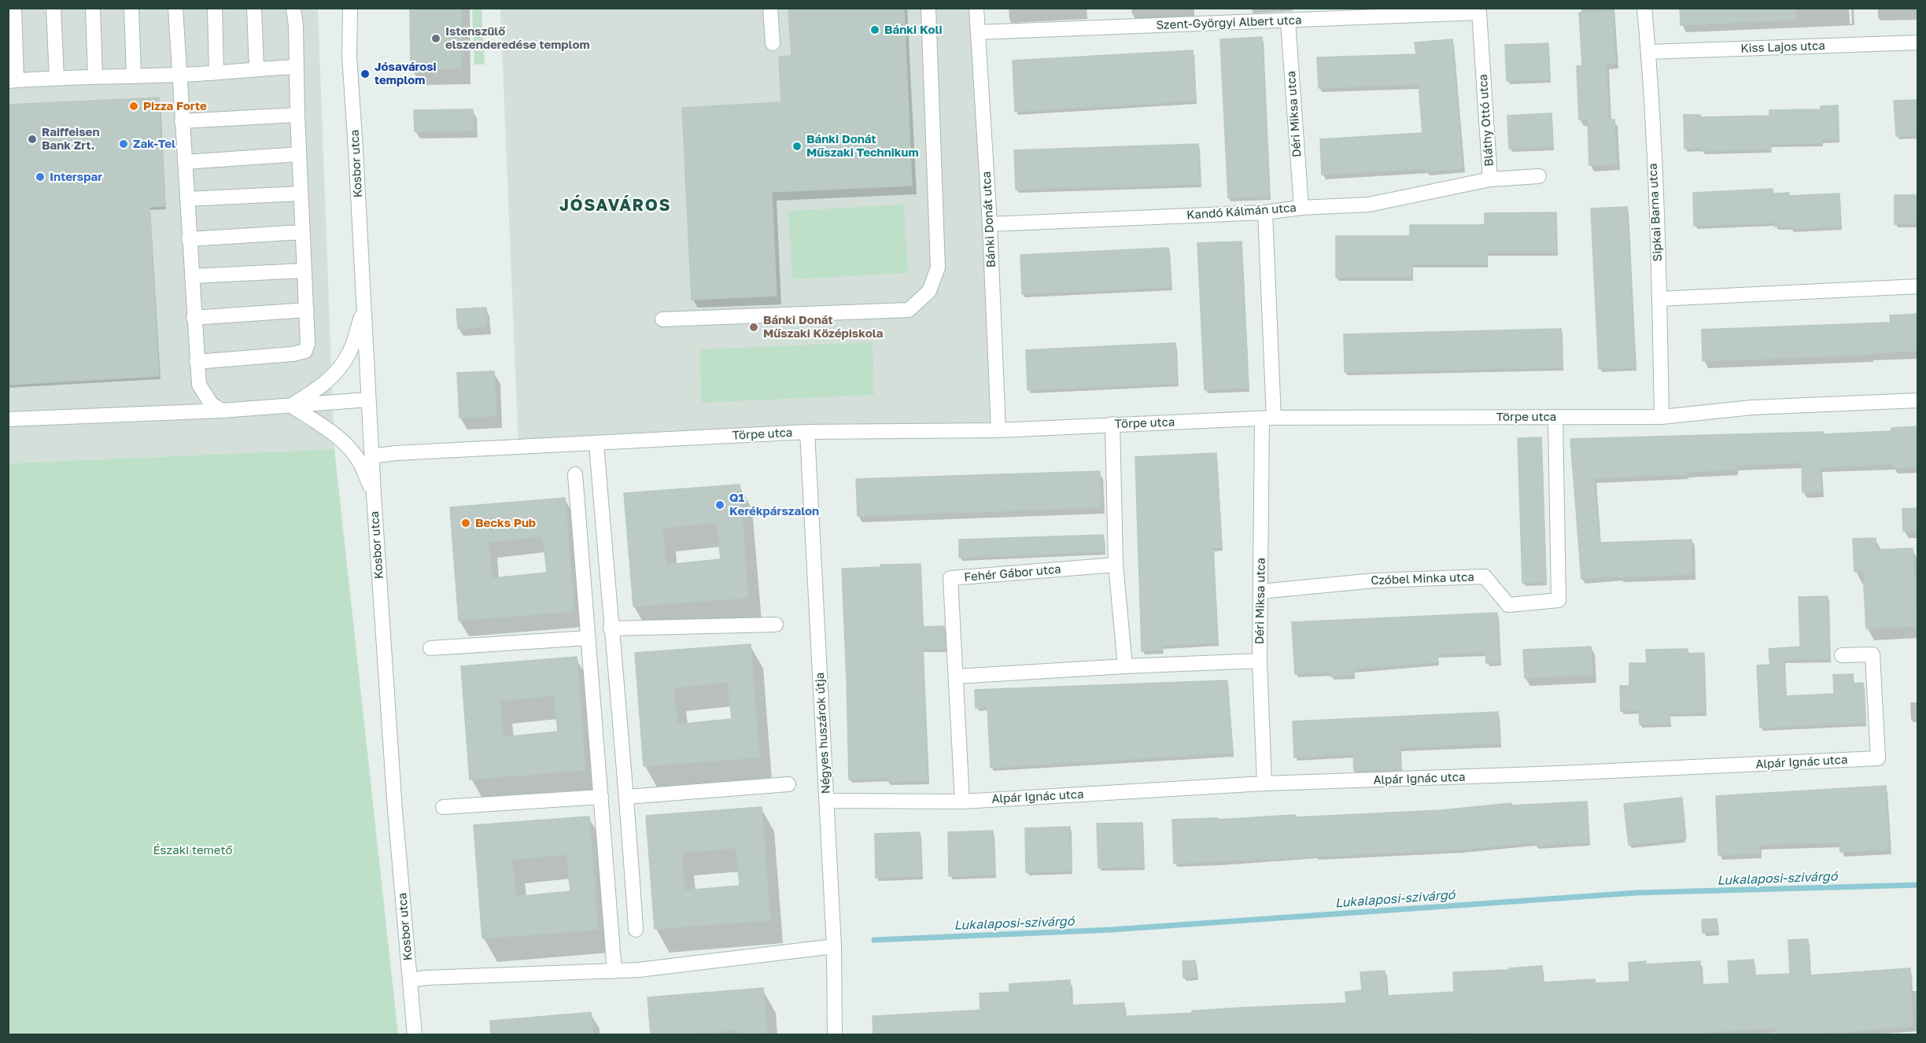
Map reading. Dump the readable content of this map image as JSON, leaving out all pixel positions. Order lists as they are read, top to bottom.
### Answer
{
  "streets": {
    "street": [
      "Szent-Györgyi Albert utca",
      "Kiss Lajos utca",
      "Déri Miksa utca",
      "Bláthy Ottó utca",
      "Kosbor utca",
      "Kandó Kálmán utca",
      "Sipkai Barna utca",
      "Bánki Donát utca",
      "Törpe utca",
      "Fehér Gábor utca",
      "Czóbel Minka utca",
      "Négyes huszárok útja",
      "Alpár Ignác utca"
    ]
  },
  "crossings": [
    ["Szent-Györgyi Albert utca", "Déri Miksa utca"],
    ["Szent-Györgyi Albert utca", "Bláthy Ottó utca"],
    ["Szent-Györgyi Albert utca", "Bánki Donát utca"],
    ["Kiss Lajos utca", "Sipkai Barna utca"],
    ["Déri Miksa utca", "Kandó Kálmán utca"],
    ["Déri Miksa utca", "Törpe utca"],
    ["Déri Miksa utca", "Czóbel Minka utca"],
    ["Déri Miksa utca", "Alpár Ignác utca"],
    ["Bláthy Ottó utca", "Kandó Kálmán utca"],
    ["Kosbor utca", "Törpe utca"],
    ["Kandó Kálmán utca", "Bánki Donát utca"],
    ["Sipkai Barna utca", "Törpe utca"],
    ["Bánki Donát utca", "Törpe utca"],
    ["Törpe utca", "Czóbel Minka utca"],
    ["Törpe utca", "Négyes huszárok útja"],
    ["Fehér Gábor utca", "Alpár Ignác utca"],
    ["Négyes huszárok útja", "Alpár Ignác utca"]
  ],
  "districts": ["JÓSAVÁROS"],
  "water": ["Lukalaposi-szivárgó"],
  "parks": ["Északi temető"],
  "places": [
    "Bánki Koli",
    "Istenszülő elszenderedése templom",
    "Jósavárosi templom",
    "Pizza Forte",
    "Raiffeisen Bank Zrt.",
    "Zak-Tel",
    "Bánki Donát Műszaki Technikum",
    "Interspar",
    "Bánki Donát Műszaki Középiskola",
    "Q1 Kerékpárszalon",
    "Becks Pub"
  ]
}
